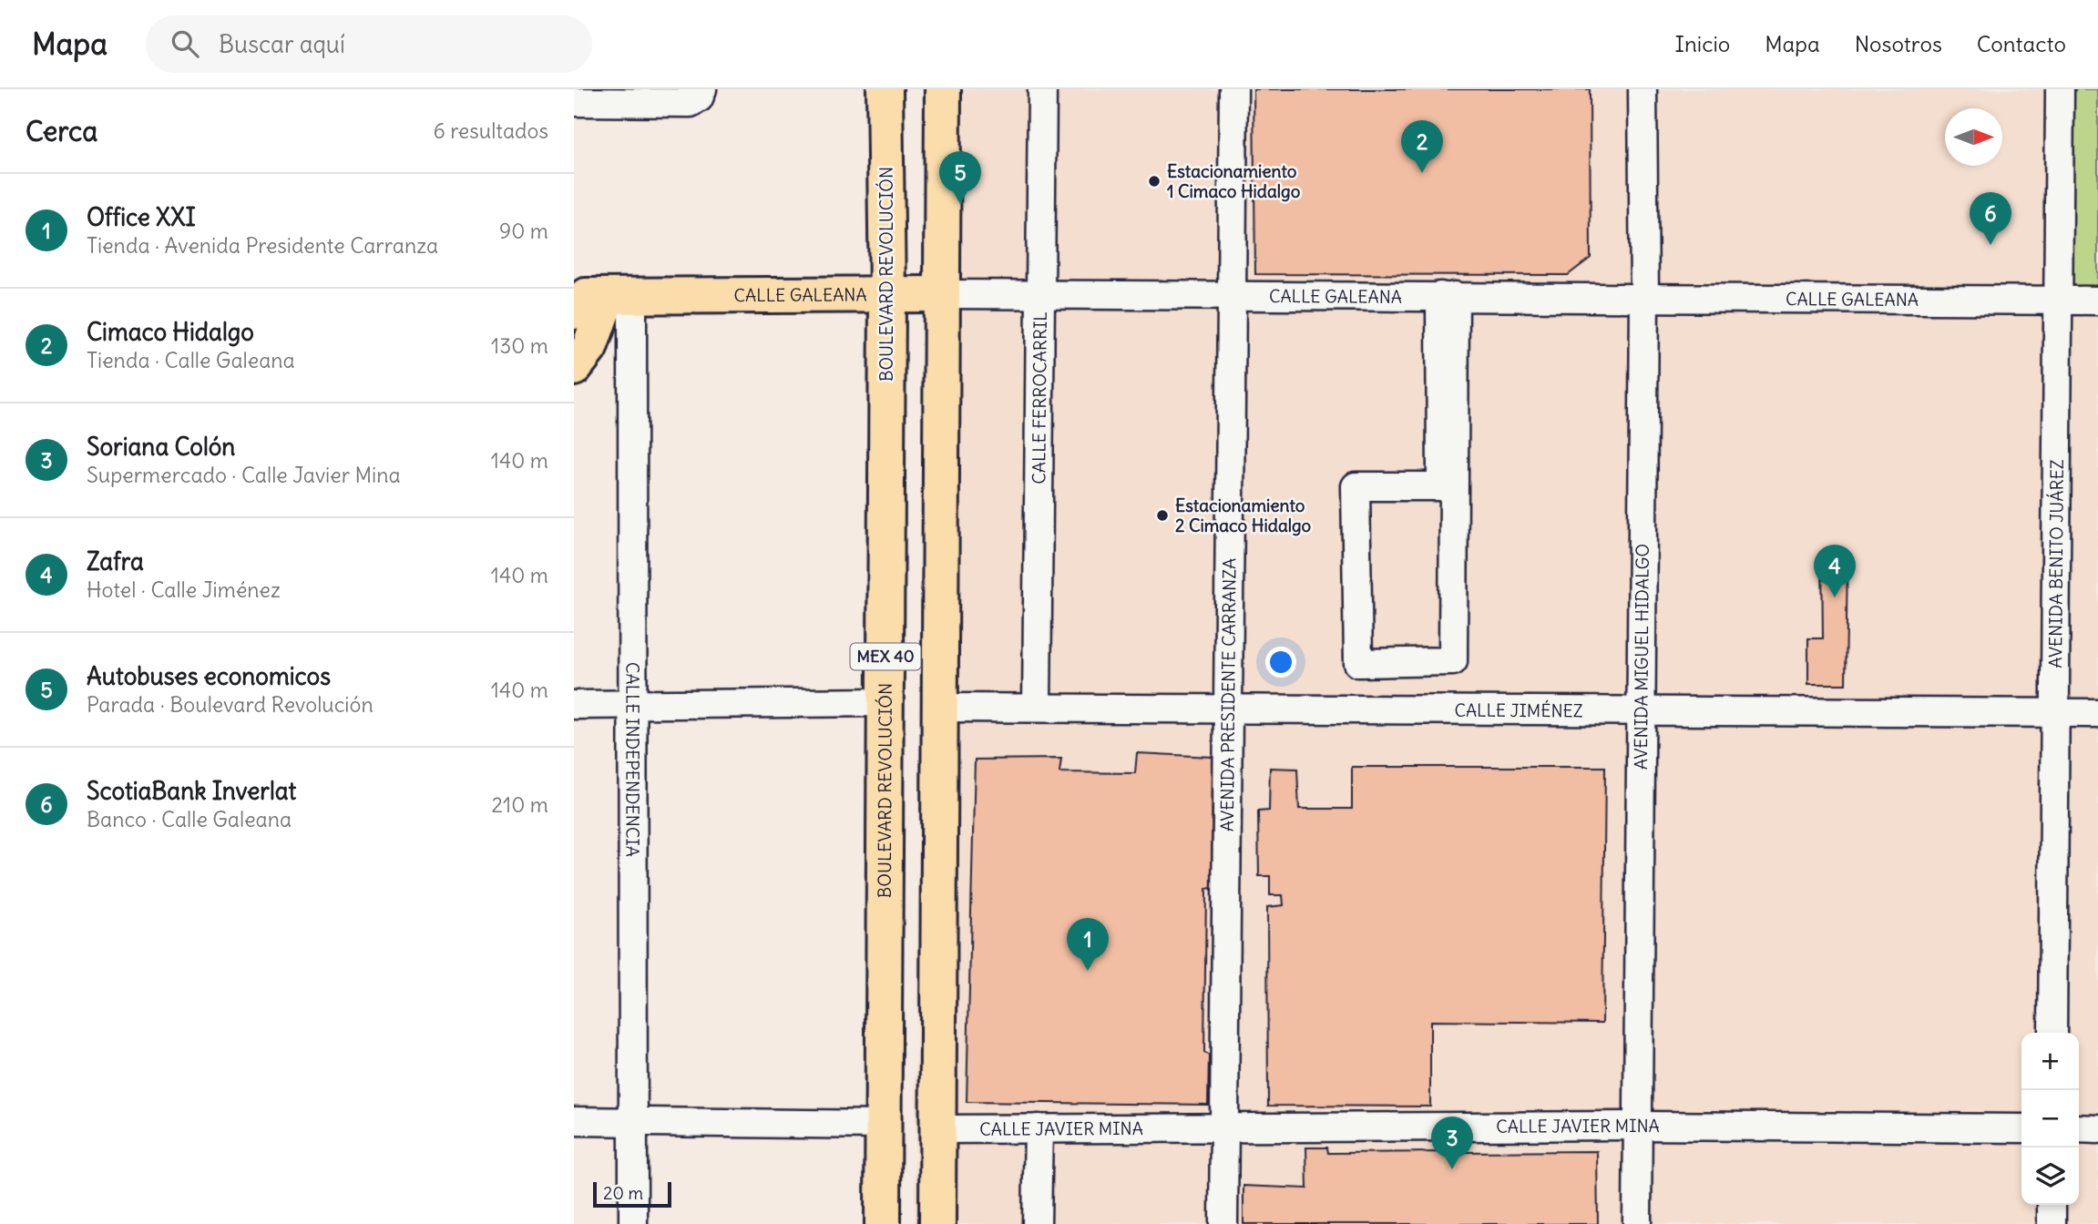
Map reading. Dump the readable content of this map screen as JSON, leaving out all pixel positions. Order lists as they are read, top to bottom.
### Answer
{
  "streets": {
    "main road": ["BOULEVARD REVOLUCIÓN", "CALLE GALEANA", "MEX 40"],
    "street": [
      "CALLE FERROCARRIL",
      "AVENIDA BENITO JUÁREZ",
      "AVENIDA MIGUEL HIDALGO",
      "AVENIDA PRESIDENTE CARRANZA",
      "CALLE JIMÉNEZ",
      "CALLE INDEPENDENCIA",
      "CALLE JAVIER MINA"
    ]
  },
  "crossings": [
    ["BOULEVARD REVOLUCIÓN", "CALLE GALEANA"],
    ["CALLE GALEANA", "CALLE FERROCARRIL"],
    ["CALLE GALEANA", "AVENIDA BENITO JUÁREZ"],
    ["CALLE GALEANA", "MEX 40"],
    ["CALLE GALEANA", "AVENIDA MIGUEL HIDALGO"],
    ["CALLE GALEANA", "AVENIDA PRESIDENTE CARRANZA"],
    ["CALLE GALEANA", "CALLE INDEPENDENCIA"],
    ["CALLE FERROCARRIL", "CALLE JIMÉNEZ"],
    ["AVENIDA BENITO JUÁREZ", "CALLE JIMÉNEZ"],
    ["MEX 40", "CALLE JIMÉNEZ"],
    ["MEX 40", "CALLE JAVIER MINA"],
    ["AVENIDA MIGUEL HIDALGO", "CALLE JIMÉNEZ"],
    ["AVENIDA MIGUEL HIDALGO", "CALLE JAVIER MINA"],
    ["AVENIDA PRESIDENTE CARRANZA", "CALLE JIMÉNEZ"],
    ["AVENIDA PRESIDENTE CARRANZA", "CALLE JAVIER MINA"]
  ],
  "places": ["Estacionamiento 1 Cimaco Hidalgo", "Estacionamiento 2 Cimaco Hidalgo"],
  "scale_bar": "20 m",
  "north": "right",
  "page": {
    "header": "Mapa",
    "search": "Buscar aquí",
    "nav": [
      "Inicio",
      "Mapa",
      "Nosotros",
      "Contacto"
    ],
    "heading": ["Cerca", "6 resultados"],
    "pins": [
      "2",
      "5",
      "6",
      "4",
      "1",
      "3"
    ],
    "list": [
      {
        "mark": "1",
        "name": "Office XXI",
        "note": "Tienda · Avenida Presidente Carranza",
        "value": "90 m"
      },
      {
        "mark": "2",
        "name": "Cimaco Hidalgo",
        "note": "Tienda · Calle Galeana",
        "value": "130 m"
      },
      {
        "mark": "3",
        "name": "Soriana Colón",
        "note": "Supermercado · Calle Javier Mina",
        "value": "140 m"
      },
      {
        "mark": "4",
        "name": "Zafra",
        "note": "Hotel · Calle Jiménez",
        "value": "140 m"
      },
      {
        "mark": "5",
        "name": "Autobuses economicos",
        "note": "Parada · Boulevard Revolución",
        "value": "140 m"
      },
      {
        "mark": "6",
        "name": "ScotiaBank Inverlat",
        "note": "Banco · Calle Galeana",
        "value": "210 m"
      }
    ],
    "map_buttons": ["+", "−"],
    "scale": "20 m"
  }
}
